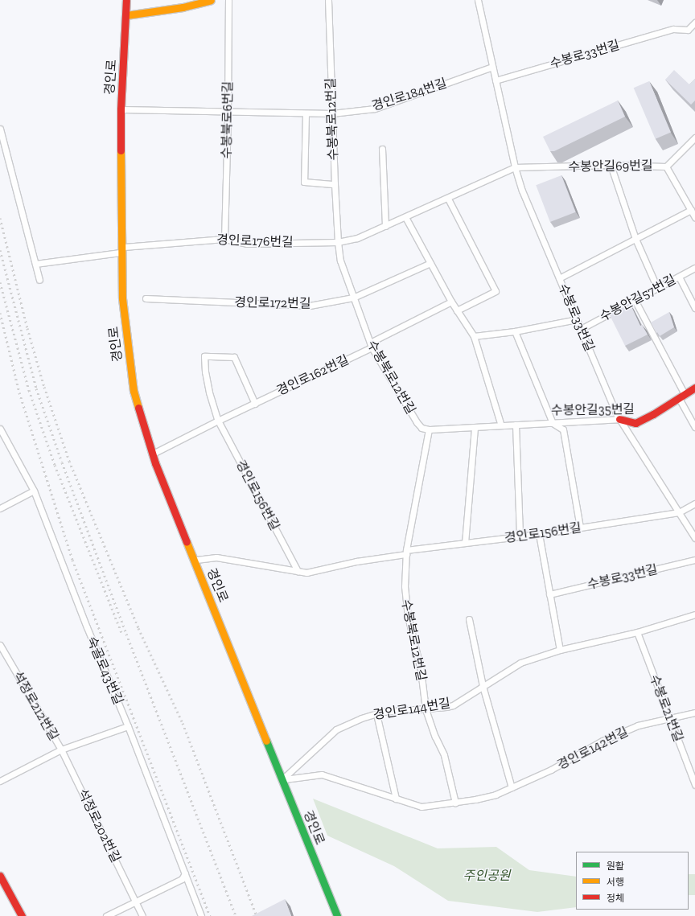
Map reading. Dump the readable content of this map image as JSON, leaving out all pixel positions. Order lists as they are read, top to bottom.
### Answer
{
  "streets": {
    "main road": ["경인로", "수봉안길35번길"],
    "lane": [
      "수봉로33번길",
      "경인로184번길",
      "수봉북로12번길",
      "수봉북로6번길",
      "수봉안길69번길",
      "경인로176번길",
      "수봉안길57번길",
      "경인로172번길",
      "경인로162번길",
      "경인로156번길",
      "숙골로43번길",
      "석정로212번길",
      "수봉로21번길",
      "경인로144번길",
      "경인로142번길",
      "석정로202번길"
    ]
  },
  "crossings": [
    ["수봉로33번길", "경인로184번길"],
    ["수봉로33번길", "수봉안길69번길"],
    ["수봉로33번길", "경인로176번길"],
    ["수봉로33번길", "수봉안길57번길"],
    ["수봉로33번길", "수봉안길35번길"],
    ["수봉로33번길", "경인로156번길"],
    ["경인로", "경인로184번길"],
    ["경인로", "경인로176번길"],
    ["경인로", "경인로162번길"],
    ["경인로", "경인로156번길"],
    ["경인로", "경인로144번길"],
    ["경인로", "경인로142번길"],
    ["경인로184번길", "수봉북로12번길"],
    ["경인로184번길", "수봉북로6번길"],
    ["수봉북로12번길", "경인로176번길"],
    ["수봉북로12번길", "경인로172번길"],
    ["수봉북로12번길", "경인로162번길"],
    ["수봉북로12번길", "수봉안길35번길"],
    ["수봉북로12번길", "경인로156번길"],
    ["수봉북로12번길", "경인로144번길"],
    ["수봉북로6번길", "경인로176번길"],
    ["수봉안길69번길", "경인로176번길"],
    ["경인로162번길", "경인로156번길"],
    ["숙골로43번길", "석정로212번길"],
    ["석정로212번길", "석정로202번길"],
    ["수봉로21번길", "경인로144번길"],
    ["수봉로21번길", "경인로142번길"],
    ["경인로144번길", "경인로142번길"]
  ],
  "parks": ["주인공원"],
  "legend": ["원활", "서행", "정체"]
}
